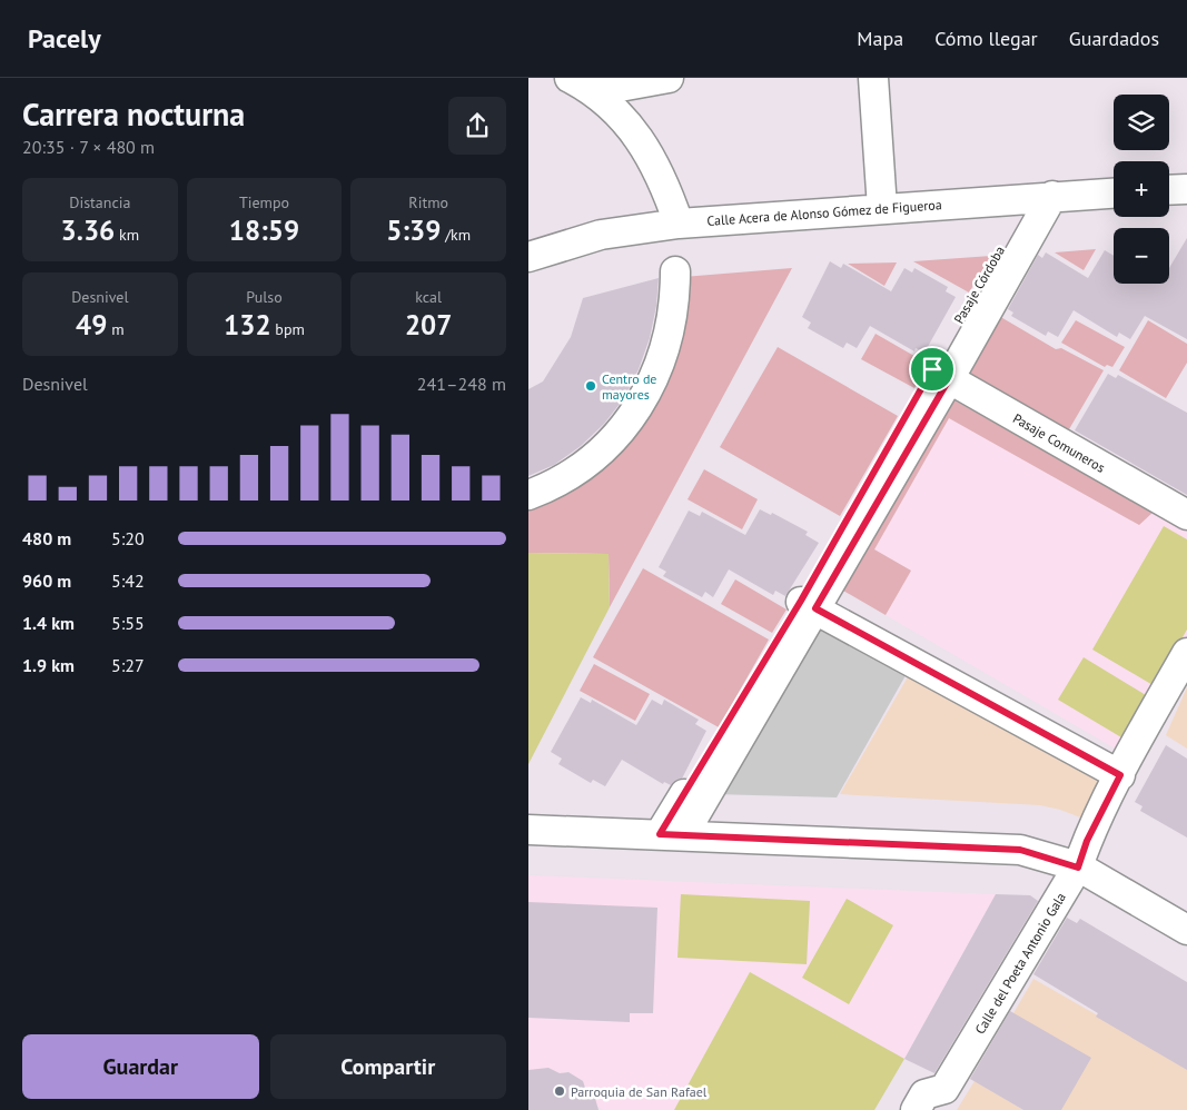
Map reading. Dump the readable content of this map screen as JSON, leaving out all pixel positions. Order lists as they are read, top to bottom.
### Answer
{
  "streets": {
    "street": ["Calle Acera de Alonso Gómez de Figueroa", "Pasaje Comuneros", "Calle del Poeta Antonio Gala"]
  },
  "places": ["Centro de mayores", "Parroquia de San Rafael"],
  "page": {
    "header": "Pacely",
    "nav": ["Mapa", "Cómo llegar", "Guardados"],
    "heading": ["Carrera nocturna", "20:35 · 7 × 480 m"],
    "map_buttons": ["+", "−"],
    "stats": [
      ["Distancia", "3.36 km"],
      ["Tiempo", "18:59"],
      ["Ritmo", "5:39 /km"],
      ["Desnivel", "49 m"],
      ["Pulso", "132 bpm"],
      ["kcal", "207"]
    ],
    "chart": ["Desnivel", "241–248 m"],
    "list": [
      {
        "name": "480 m",
        "note": "5:20"
      },
      {
        "name": "960 m",
        "note": "5:42"
      },
      {
        "name": "1.4 km",
        "note": "5:55"
      },
      {
        "name": "1.9 km",
        "note": "5:27"
      }
    ],
    "buttons": ["Guardar", "Compartir"]
  }
}
